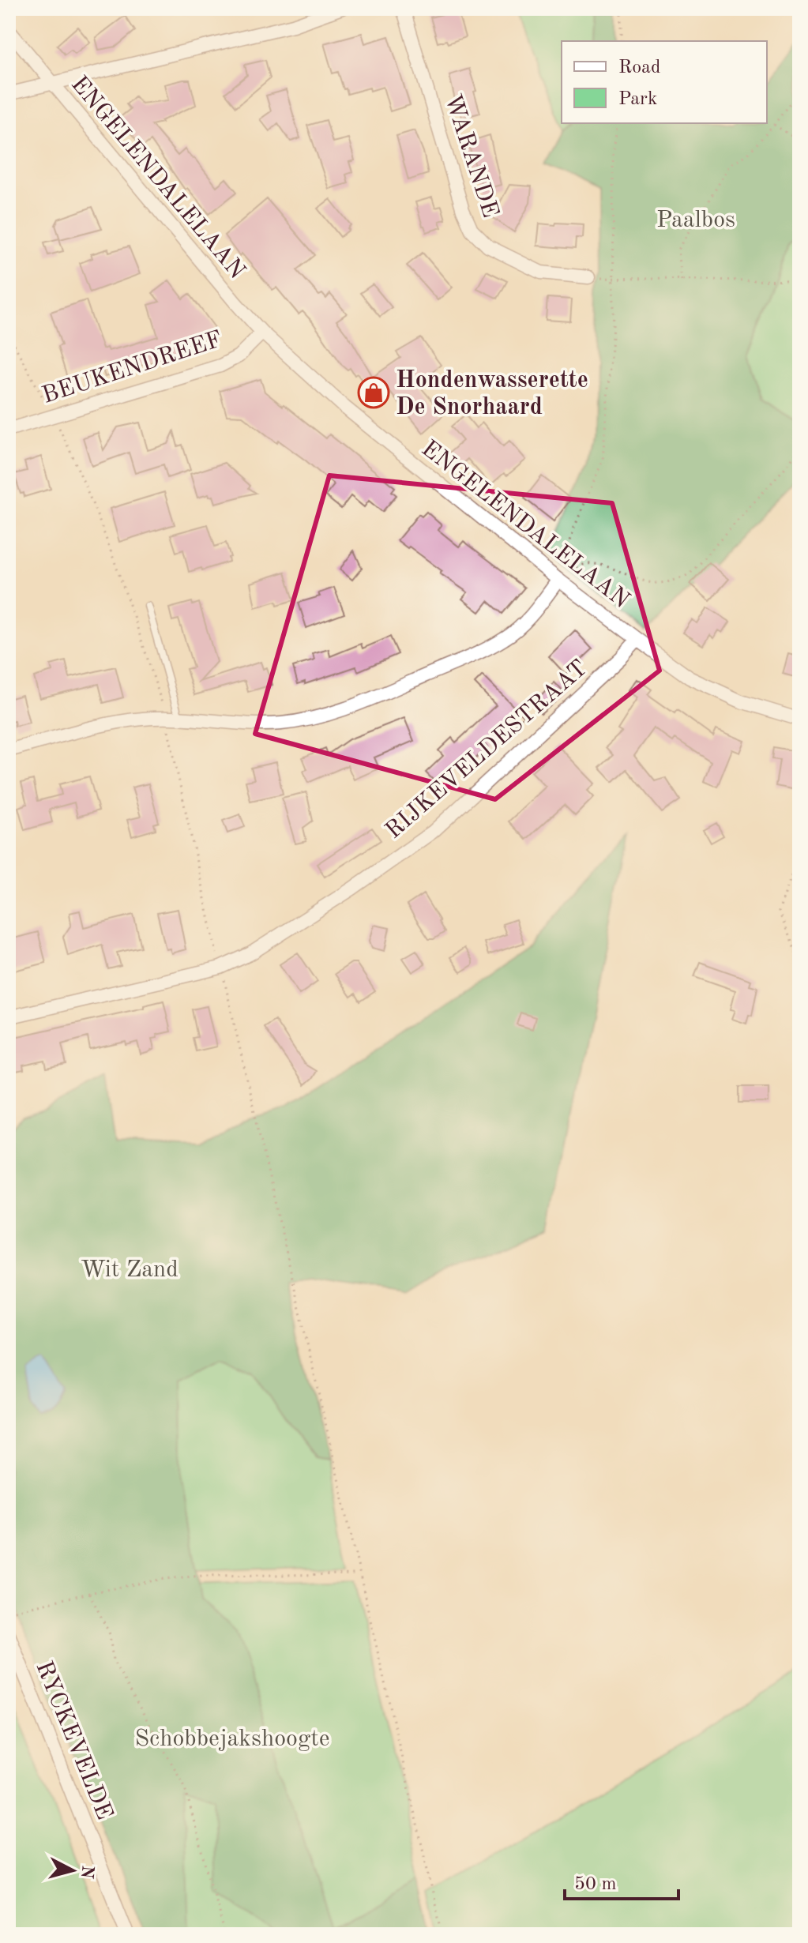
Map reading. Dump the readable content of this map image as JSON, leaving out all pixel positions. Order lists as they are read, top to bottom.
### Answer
{
  "streets": {
    "street": [
      "WARANDE",
      "ENGELENDALELAAN",
      "BEUKENDREEF",
      "RIJKEVELDESTRAAT",
      "RYCKEVELDE"
    ]
  },
  "crossings": [
    ["ENGELENDALELAAN", "BEUKENDREEF"],
    ["ENGELENDALELAAN", "RIJKEVELDESTRAAT"]
  ],
  "parks": ["Paalbos", "Wit Zand", "Schobbejakshoogte"],
  "places": {
    "shop": ["Hondenwasserette De Snorhaard"]
  },
  "legend": ["Road", "Park"],
  "scale_bar": "50 m",
  "north": "right"
}
